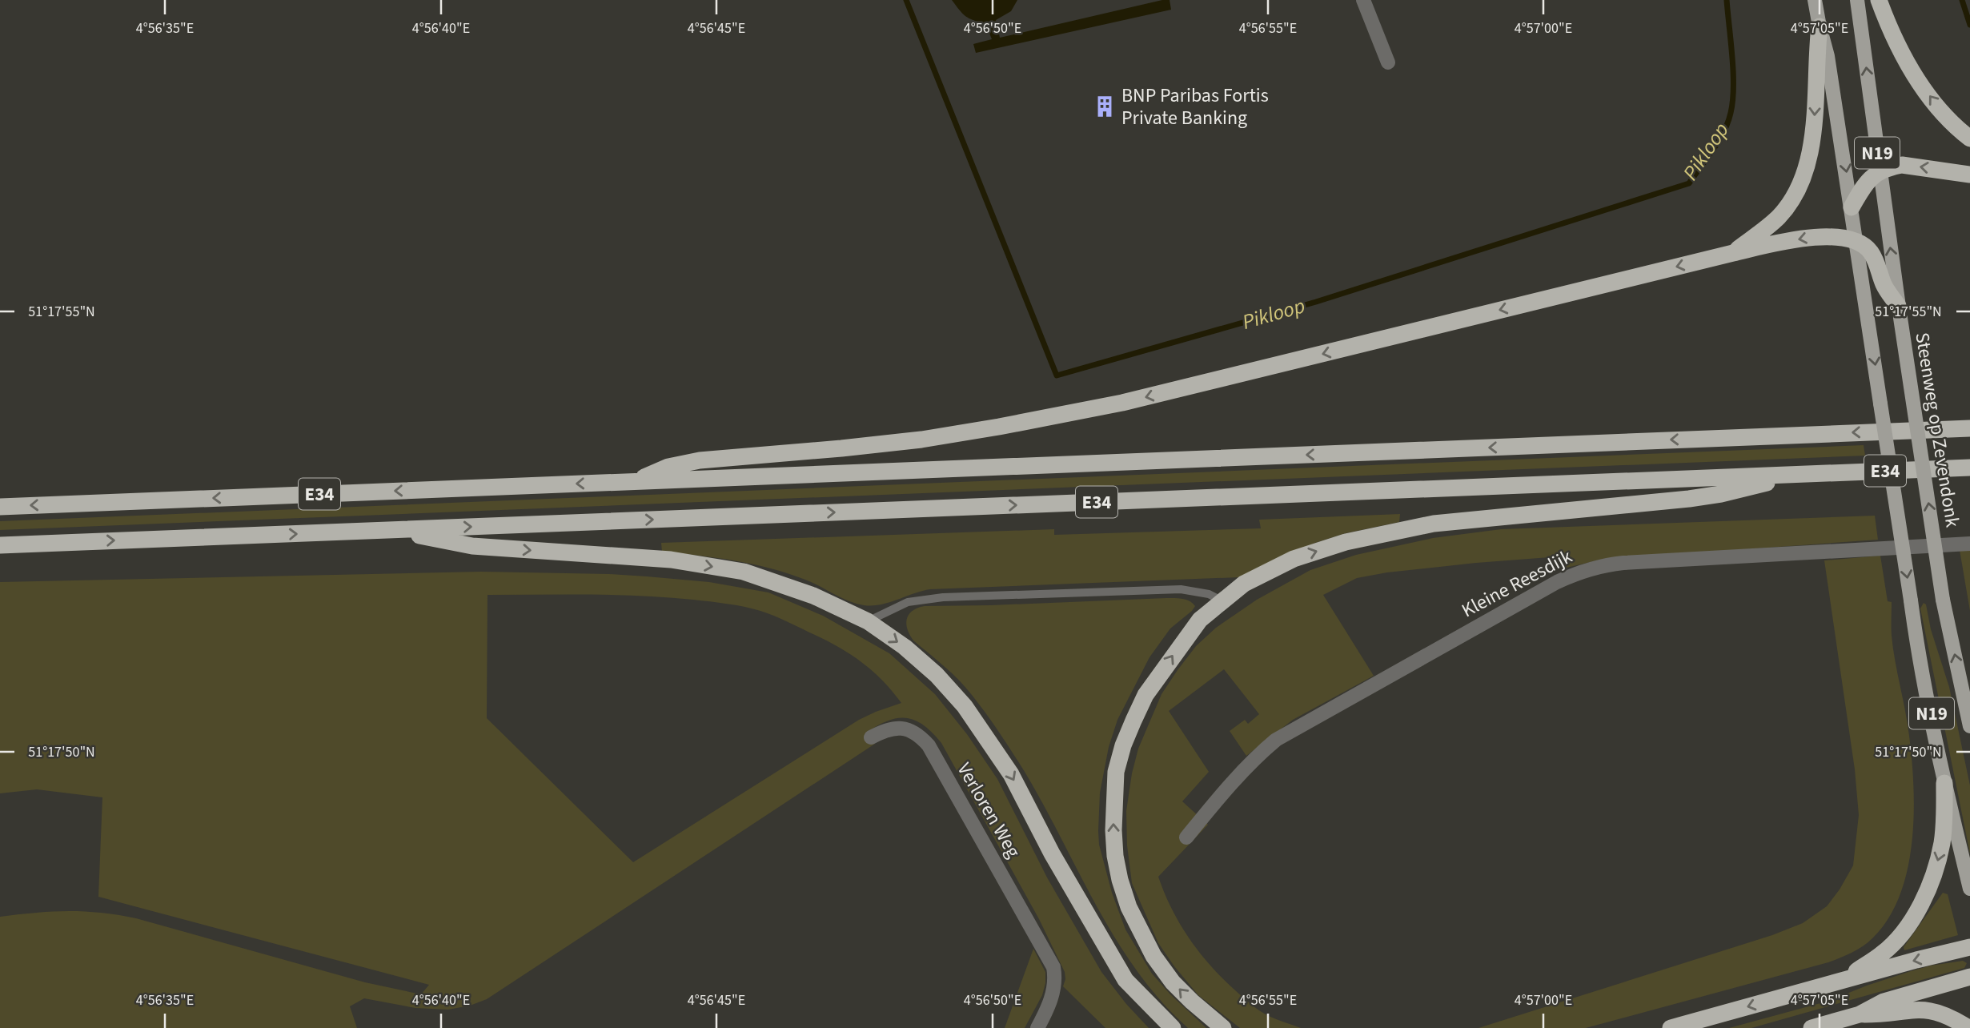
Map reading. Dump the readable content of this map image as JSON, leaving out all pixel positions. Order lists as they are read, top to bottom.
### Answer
{
  "streets": {
    "highway": ["E34"],
    "main road": ["N19", "Steenweg op Zevendonk"],
    "street": ["Kleine Reesdijk", "Verloren Weg"]
  },
  "water": ["Pikloop"],
  "places": {
    "building": ["BNP Paribas Fortis Private Banking"]
  },
  "coordinates": [
    "4°56'35\"E",
    "4°56'40\"E",
    "4°56'45\"E",
    "4°56'50\"E",
    "4°56'55\"E",
    "4°57'00\"E",
    "4°57'05\"E",
    "51°17'55\"N",
    "51°17'50\"N"
  ]
}
